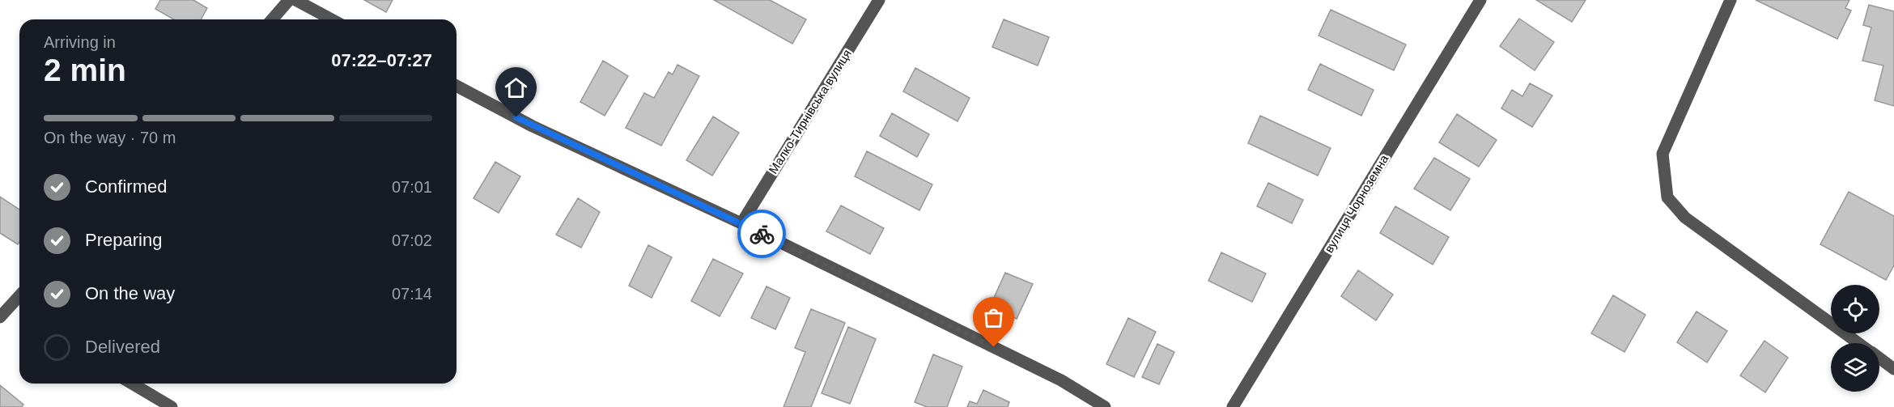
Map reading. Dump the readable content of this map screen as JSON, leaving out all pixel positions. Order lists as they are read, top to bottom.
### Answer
{
  "streets": {
    "street": ["Малко-Тирнівська вулиця", "вулиця Чорноземна"]
  },
  "page": {
    "heading": ["2 min", "Arriving in", "07:22–07:27"],
    "bar": "On the way · 70 m",
    "list": [
      ["Confirmed", "07:01"],
      ["Preparing", "07:02"],
      ["On the way", "07:14"],
      "Delivered"
    ]
  }
}
